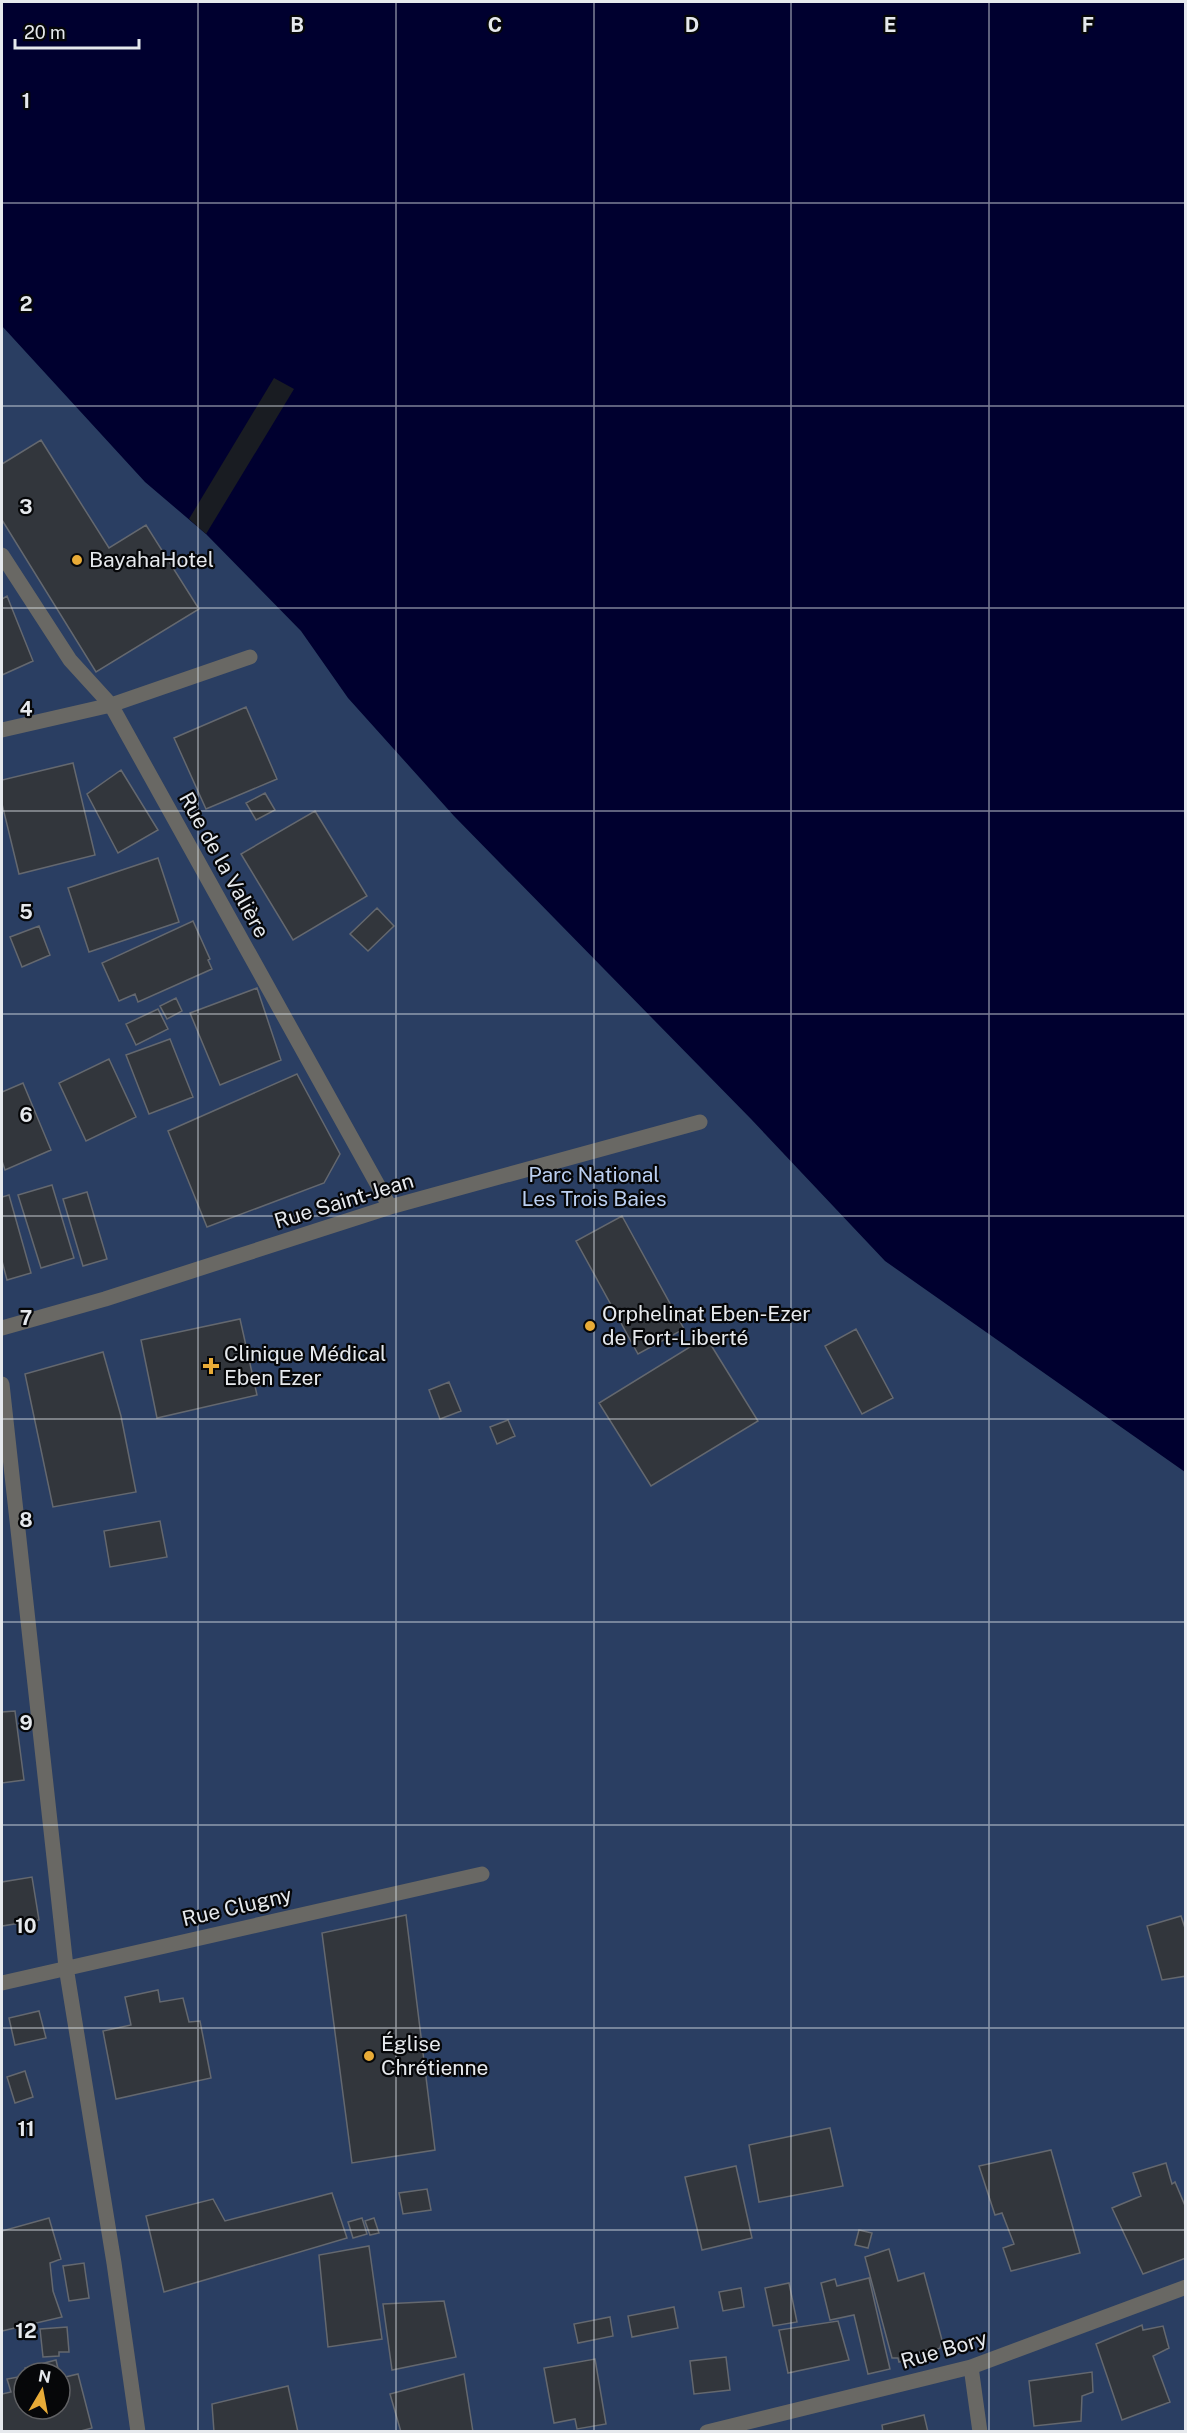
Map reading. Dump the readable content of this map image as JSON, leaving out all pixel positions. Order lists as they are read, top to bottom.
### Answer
{
  "streets": {
    "street": [
      "Rue de la Valière",
      "Rue Saint-Jean",
      "Rue Clugny",
      "Rue Bory"
    ]
  },
  "crossings": [
    ["Rue de la Valière", "Rue Saint-Jean"]
  ],
  "parks": ["Parc National Les Trois Baies"],
  "places": {
    "other": ["BayahaHotel", "Orphelinat Eben-Ezer de Fort-Liberté", "Église Chrétienne"],
    "health": ["Clinique Médical Eben Ezer"]
  },
  "scale_bar": "20 m",
  "north": "top",
  "grid": {
    "columns": [
      "B",
      "C",
      "D",
      "E",
      "F"
    ],
    "rows": [
      "1",
      "2",
      "3",
      "4",
      "5",
      "6",
      "7",
      "8",
      "9",
      "10",
      "11",
      "12"
    ]
  }
}
